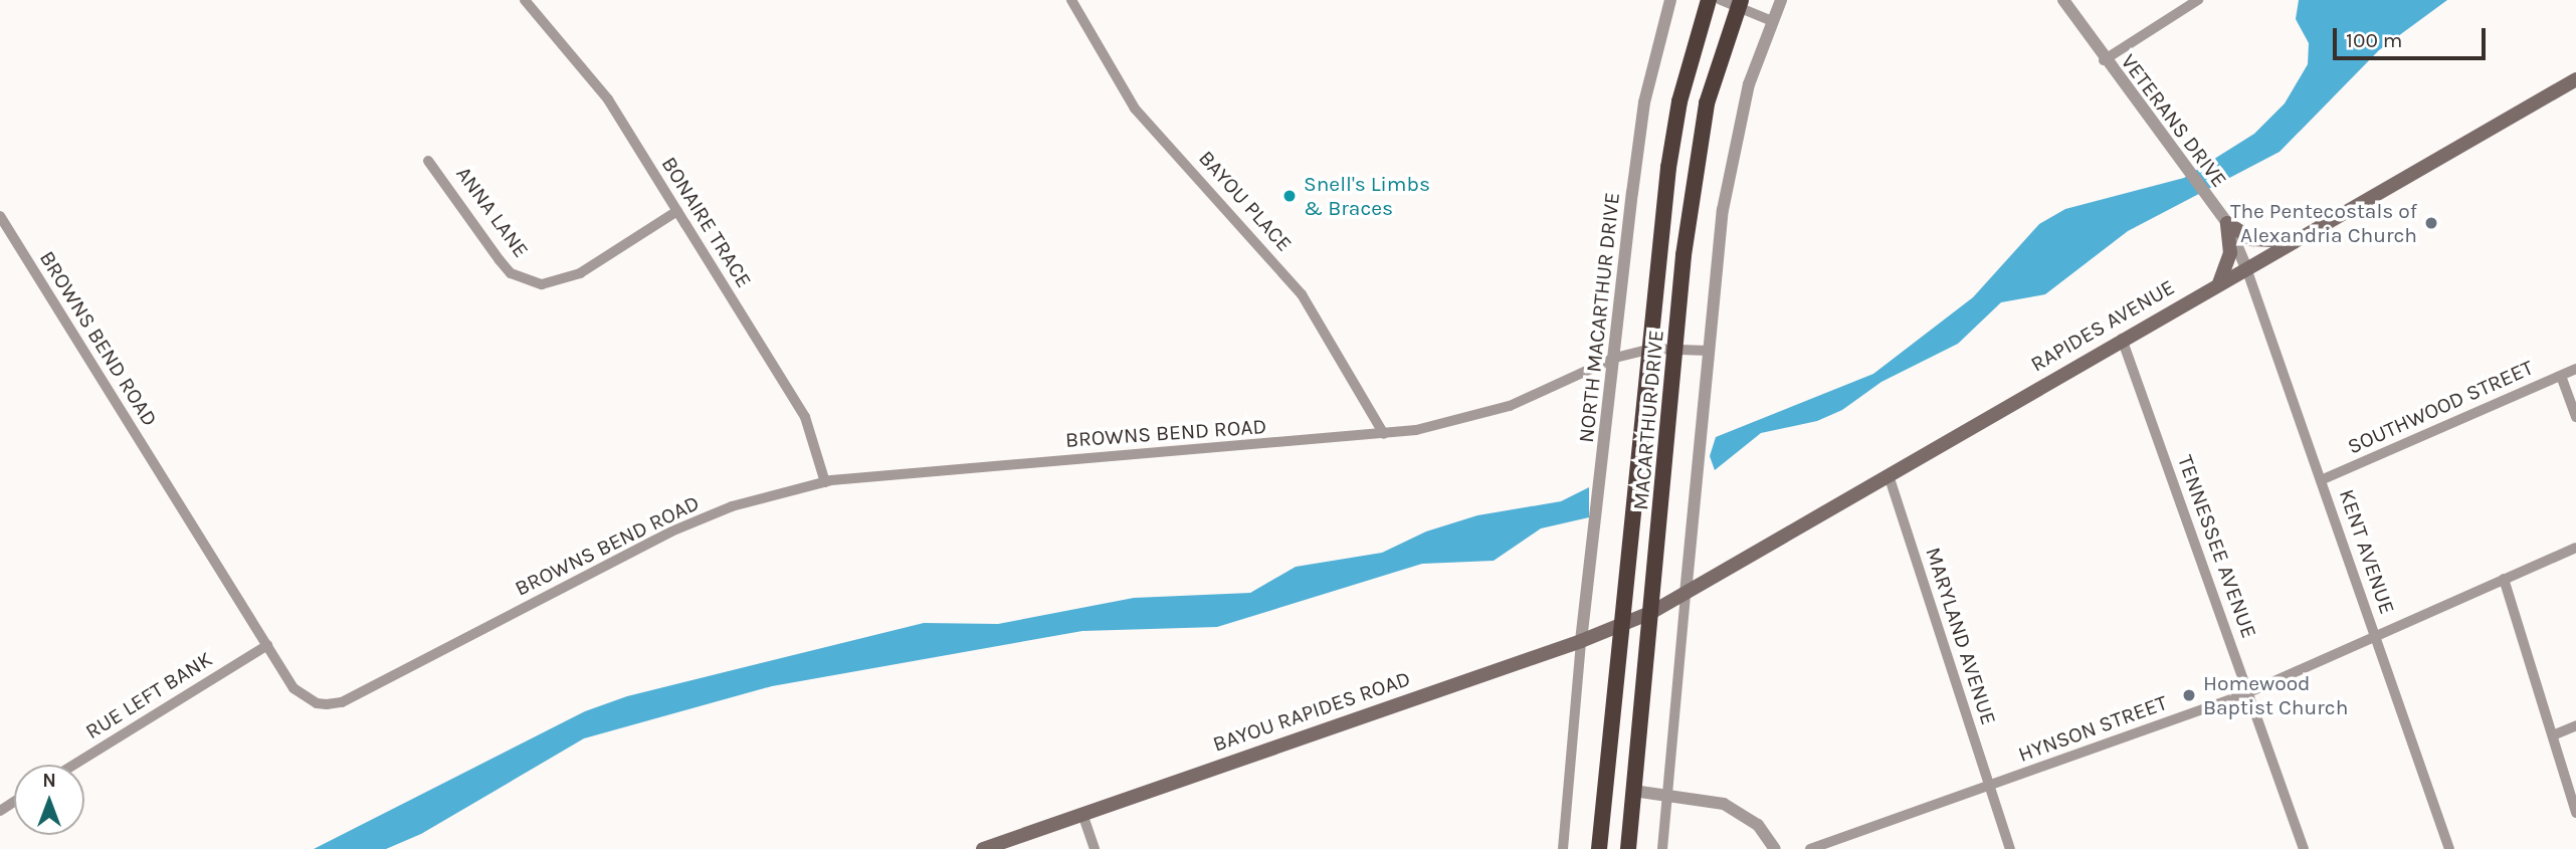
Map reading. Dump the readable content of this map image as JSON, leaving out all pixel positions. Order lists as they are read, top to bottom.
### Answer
{
  "streets": {
    "highway": ["MACARTHUR DRIVE"],
    "main road": ["RAPIDES AVENUE", "BAYOU RAPIDES ROAD"],
    "street": [
      "VETERANS DRIVE",
      "BAYOU PLACE",
      "ANNA LANE",
      "BONAIRE TRACE",
      "NORTH MACARTHUR DRIVE",
      "BROWNS BEND ROAD",
      "SOUTHWOOD STREET",
      "TENNESSEE AVENUE",
      "KENT AVENUE",
      "MARYLAND AVENUE",
      "RUE LEFT BANK",
      "HYNSON STREET"
    ]
  },
  "crossings": [
    ["VETERANS DRIVE", "RAPIDES AVENUE"],
    ["VETERANS DRIVE", "KENT AVENUE"],
    ["BAYOU PLACE", "BROWNS BEND ROAD"],
    ["ANNA LANE", "BONAIRE TRACE"],
    ["BONAIRE TRACE", "BROWNS BEND ROAD"],
    ["NORTH MACARTHUR DRIVE", "BROWNS BEND ROAD"],
    ["NORTH MACARTHUR DRIVE", "BAYOU RAPIDES ROAD"],
    ["RAPIDES AVENUE", "MACARTHUR DRIVE"],
    ["RAPIDES AVENUE", "TENNESSEE AVENUE"],
    ["RAPIDES AVENUE", "KENT AVENUE"],
    ["RAPIDES AVENUE", "MARYLAND AVENUE"],
    ["RAPIDES AVENUE", "BAYOU RAPIDES ROAD"],
    ["BROWNS BEND ROAD", "MACARTHUR DRIVE"],
    ["BROWNS BEND ROAD", "RUE LEFT BANK"],
    ["SOUTHWOOD STREET", "KENT AVENUE"],
    ["MACARTHUR DRIVE", "BAYOU RAPIDES ROAD"],
    ["TENNESSEE AVENUE", "HYNSON STREET"],
    ["KENT AVENUE", "HYNSON STREET"],
    ["MARYLAND AVENUE", "HYNSON STREET"]
  ],
  "places": ["Snell's Limbs & Braces", "The Pentecostals of Alexandria Church", "Homewood Baptist Church"],
  "scale_bar": "100 m",
  "north": "top"
}
